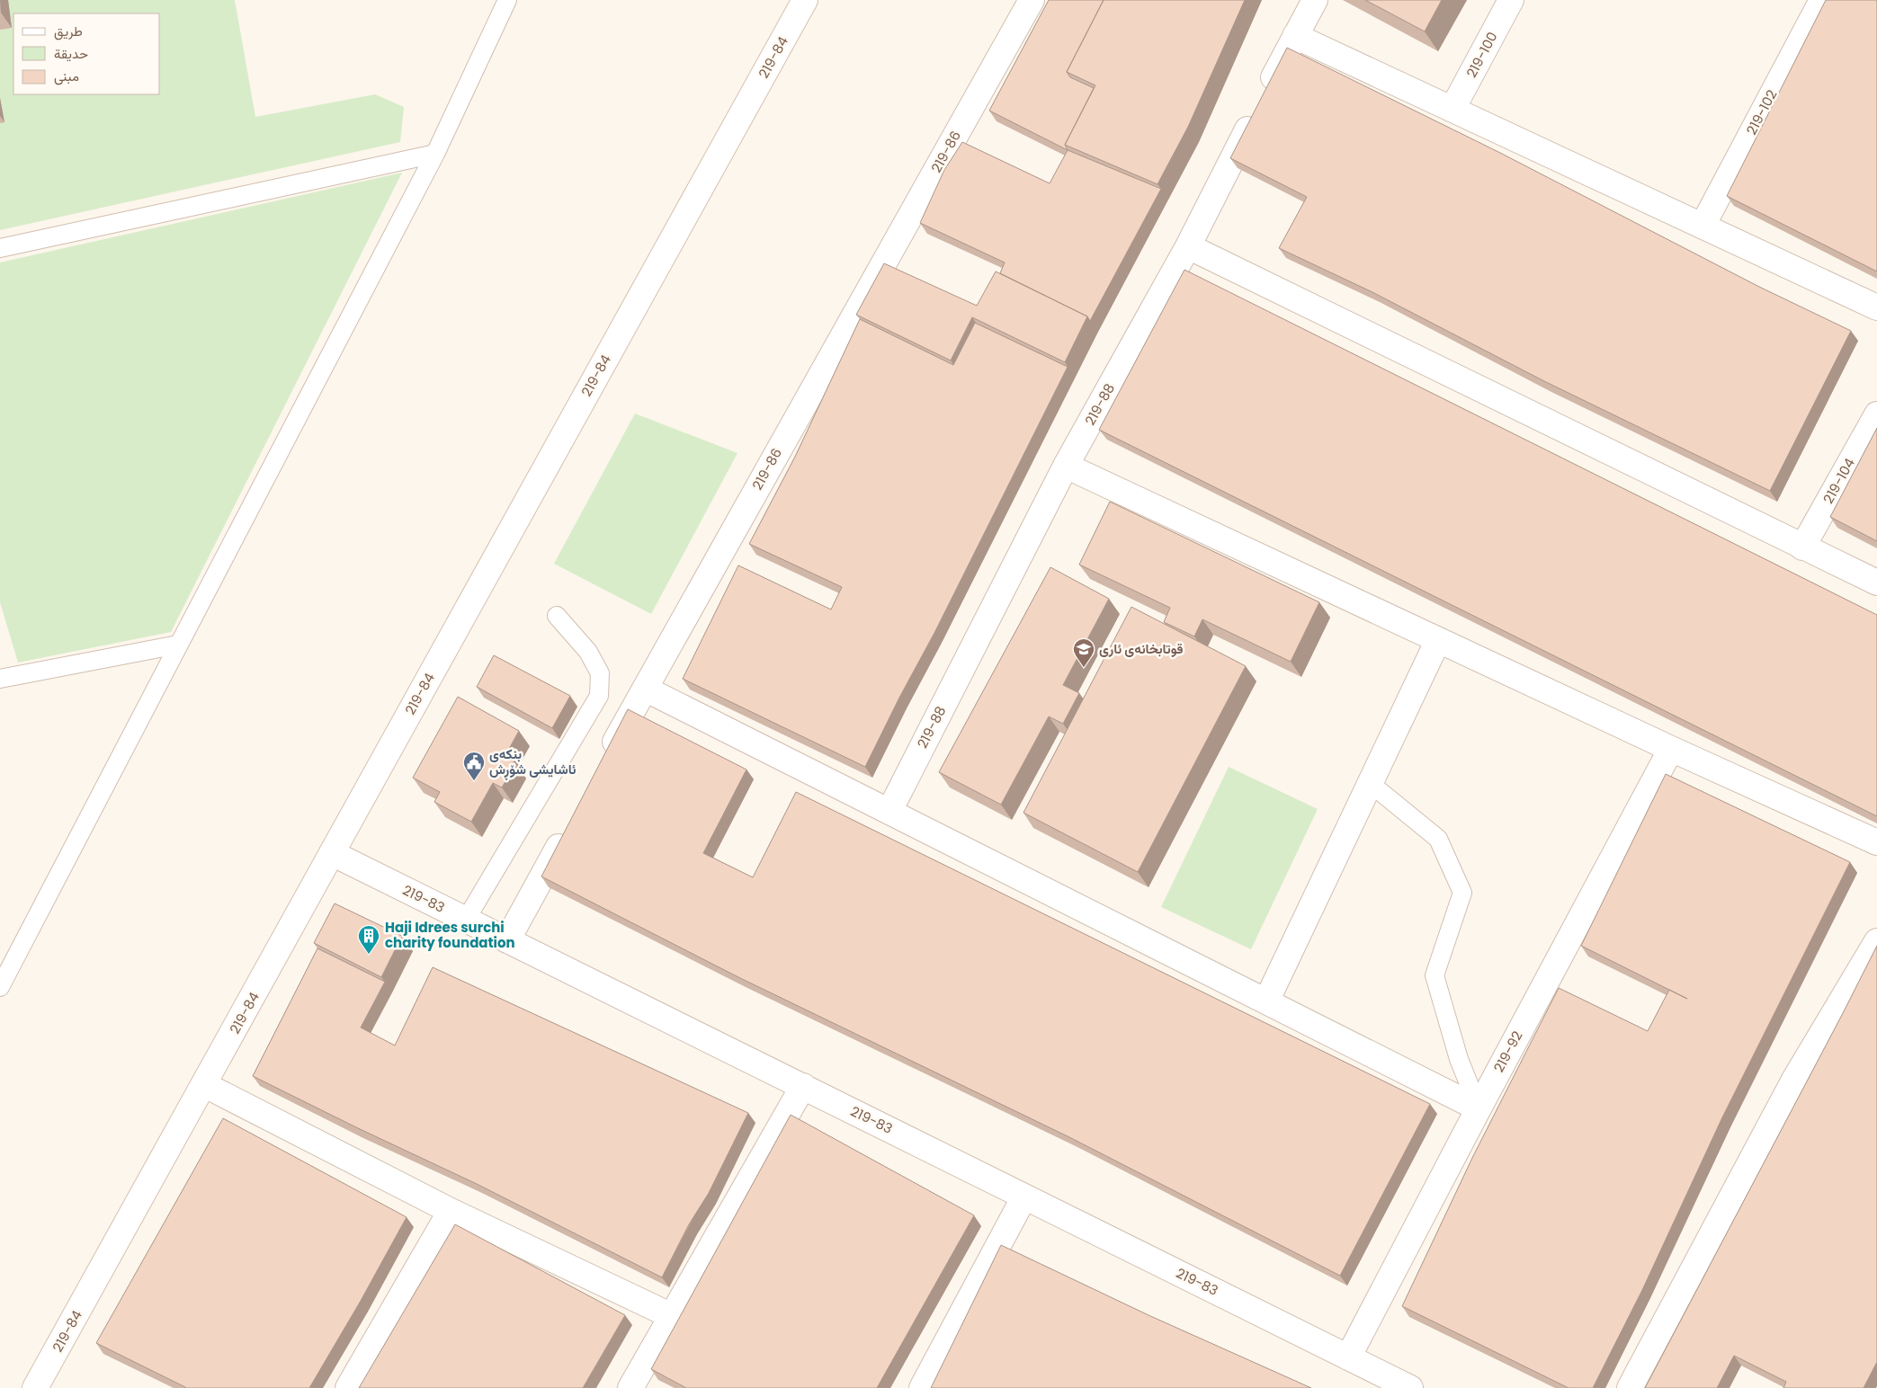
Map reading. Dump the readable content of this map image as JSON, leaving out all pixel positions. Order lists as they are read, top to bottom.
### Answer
{
  "streets": {
    "street": [
      "219-100",
      "219-84",
      "219-102",
      "219-86",
      "219-88",
      "219-104",
      "219-83",
      "219-92"
    ]
  },
  "crossings": [
    ["219-84", "219-83"],
    ["219-83", "219-92"]
  ],
  "places": {
    "school or university": ["قوتابخانەی ئاری"],
    "public building": ["بنکەی ئاشایشی شۆڕش"],
    "building": ["Haji Idrees surchi charity foundation"]
  },
  "legend": ["طريق", "حديقة", "مبنى"]
}
